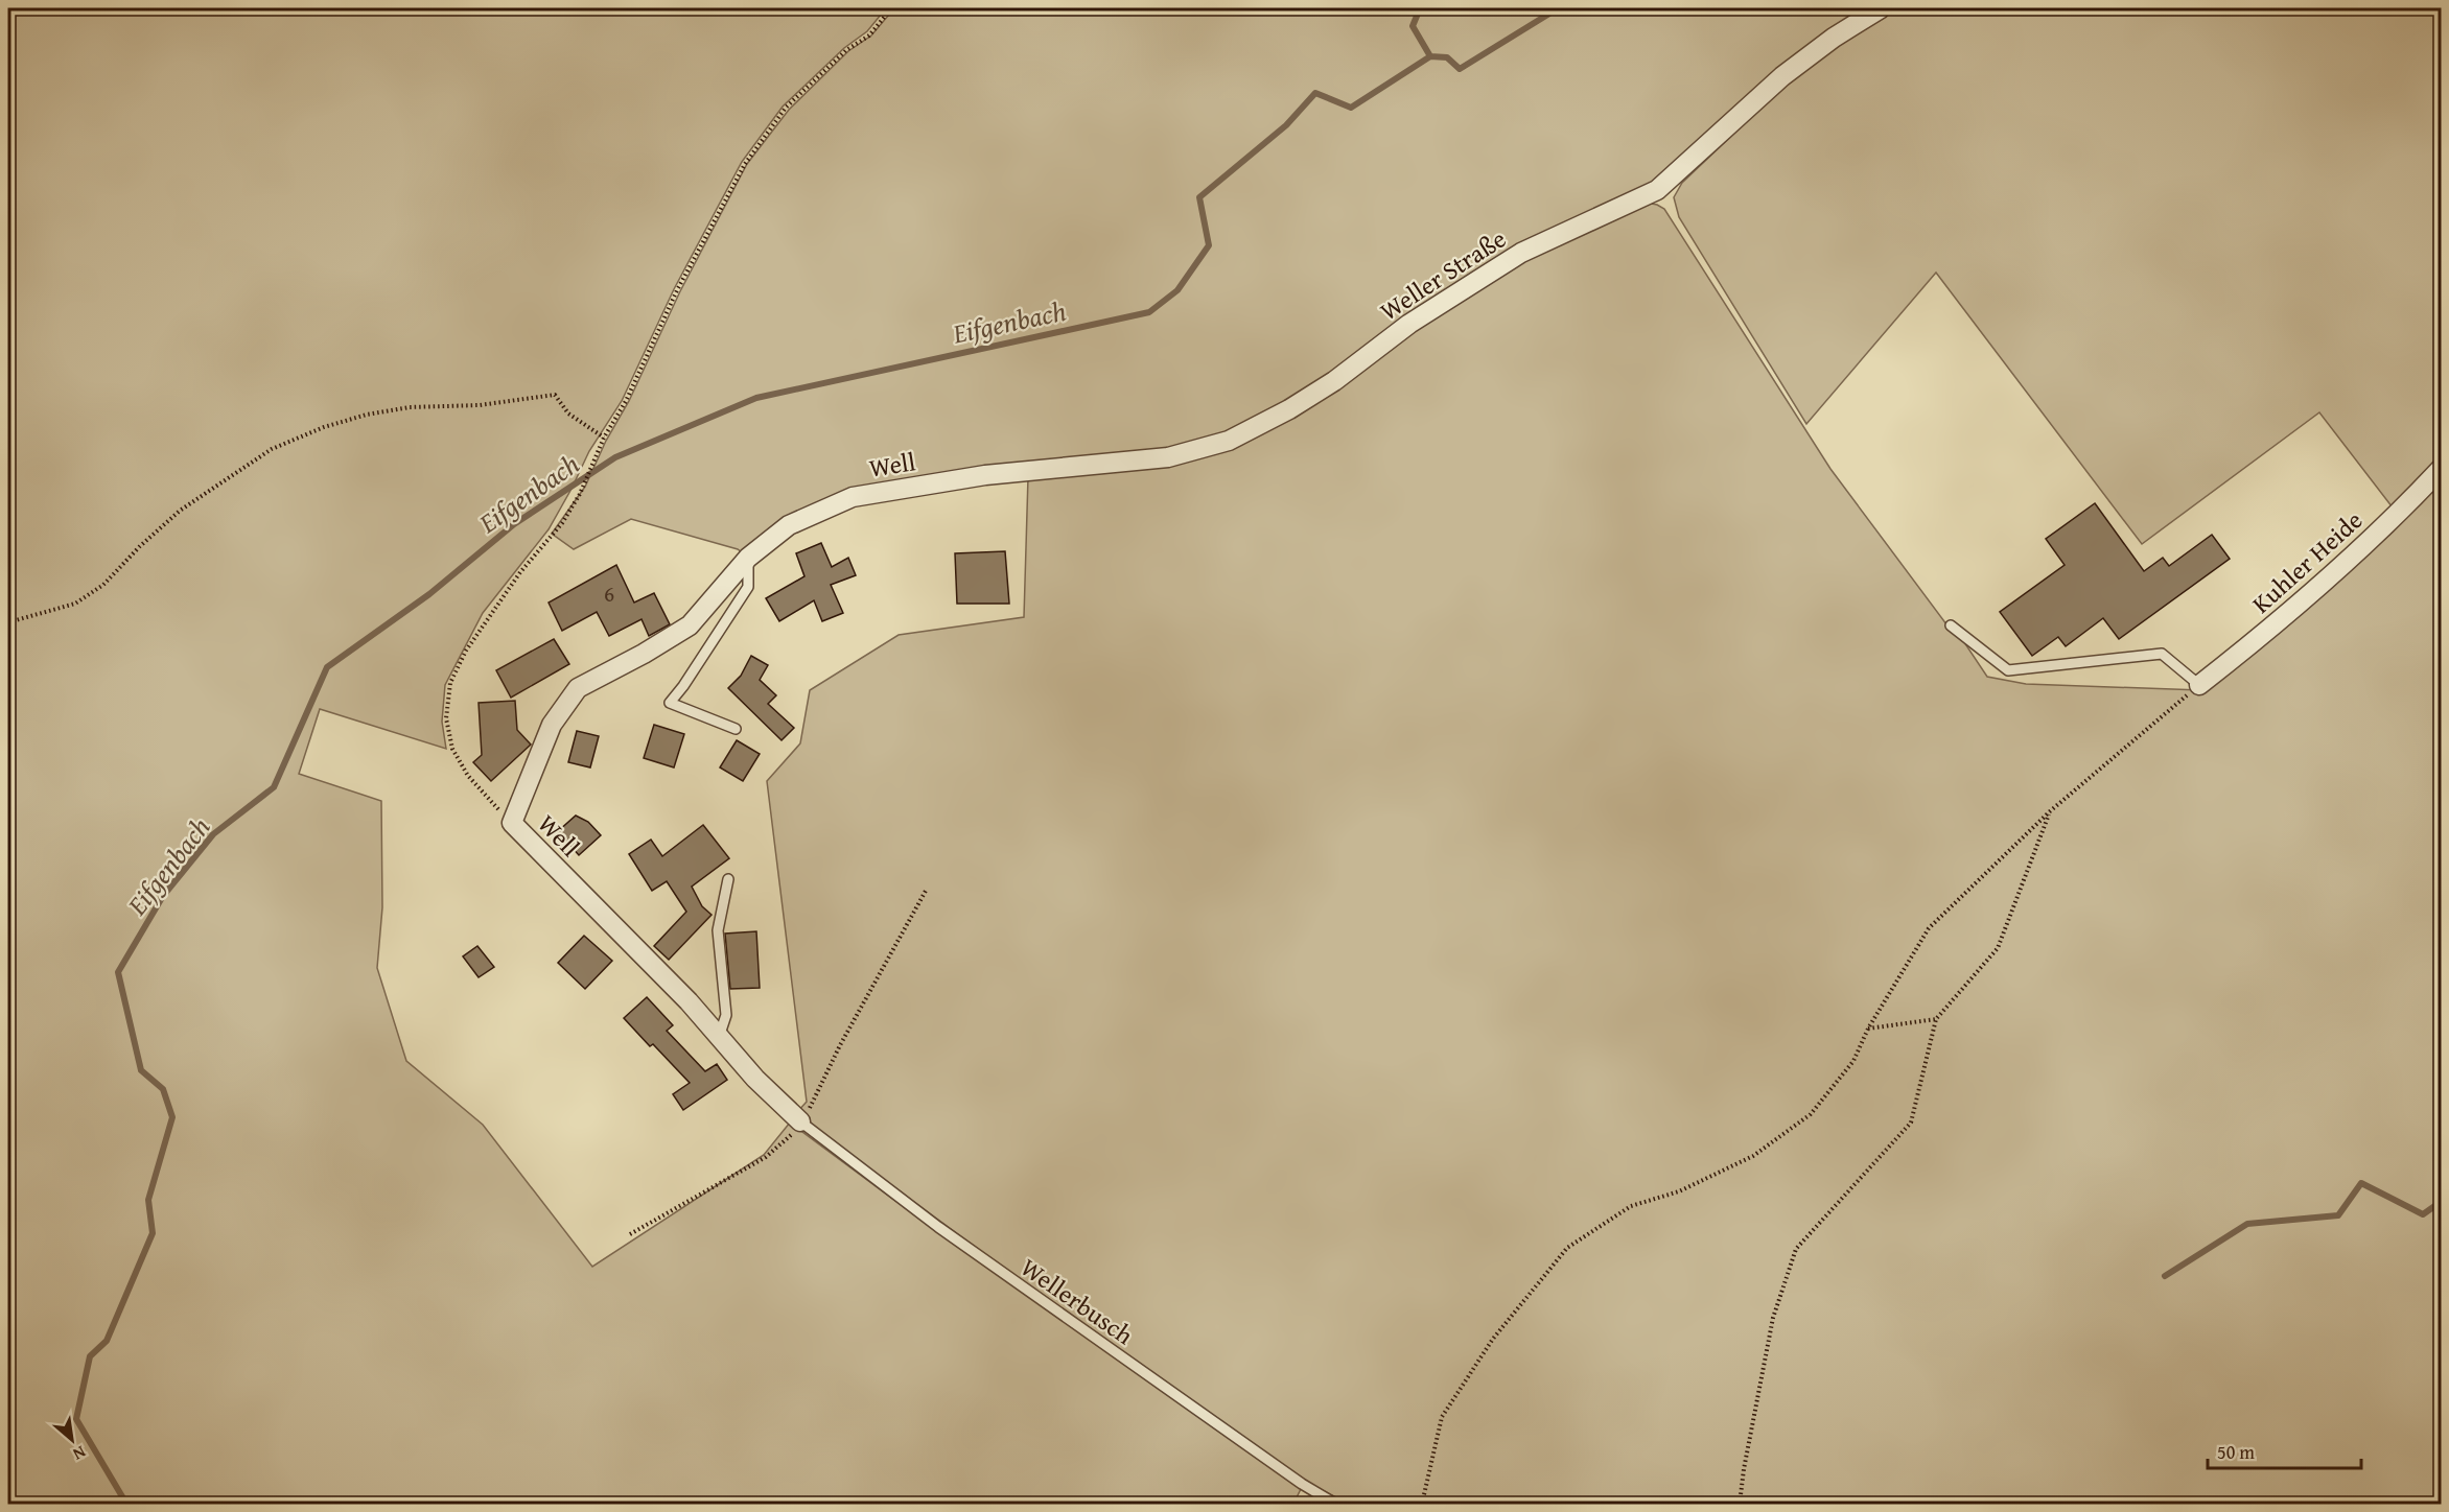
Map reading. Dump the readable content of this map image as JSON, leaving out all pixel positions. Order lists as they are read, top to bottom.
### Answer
{
  "streets": {
    "street": ["Weller Straße", "Well", "Kuhler Heide"],
    "lane": ["Wellerbusch"]
  },
  "crossings": [
    ["Weller Straße", "Well"],
    ["Well", "Wellerbusch"]
  ],
  "water": ["Eifgenbach"],
  "house_numbers": ["6"],
  "scale_bar": "50 m",
  "north": "bottom right"
}
